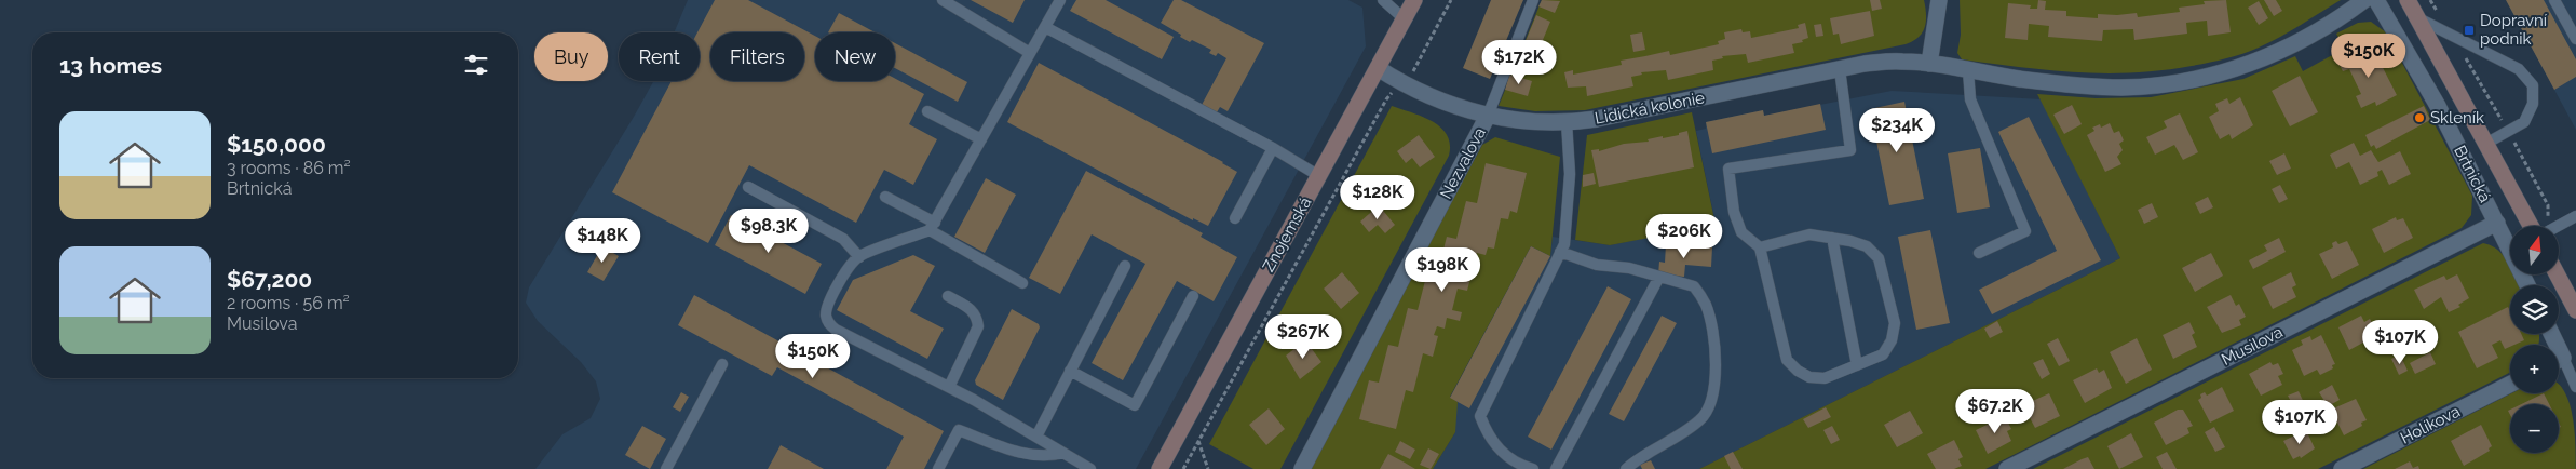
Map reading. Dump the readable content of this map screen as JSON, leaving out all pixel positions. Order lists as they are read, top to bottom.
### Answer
{
  "streets": {
    "main road": ["Brtnická", "Znojemská"],
    "street": [
      "Lidická kolonie",
      "Nezvalova",
      "Musilova",
      "Holíkova"
    ]
  },
  "crossings": [
    ["Lidická kolonie", "Nezvalova"],
    ["Lidická kolonie", "Znojemská"],
    ["Brtnická", "Musilova"]
  ],
  "places": {
    "transit": ["Dopravní podnik"],
    "other": ["Skleník"]
  },
  "north": "top",
  "page": {
    "chip": [
      "Buy",
      "Rent",
      "Filters",
      "New"
    ],
    "heading": "13 homes",
    "price": [
      "$150K",
      "$172K",
      "$234K",
      "$128K",
      "$98.3K",
      "$206K",
      "$148K",
      "$198K",
      "$267K",
      "$107K",
      "$150K",
      "$67.2K",
      "$107K"
    ],
    "list": [
      {
        "name": "$150,000",
        "note": "3 rooms · 86 m² · Brtnická"
      },
      {
        "name": "$67,200",
        "note": "2 rooms · 56 m² · Musilova"
      }
    ],
    "map_buttons": ["+", "−"]
  }
}
